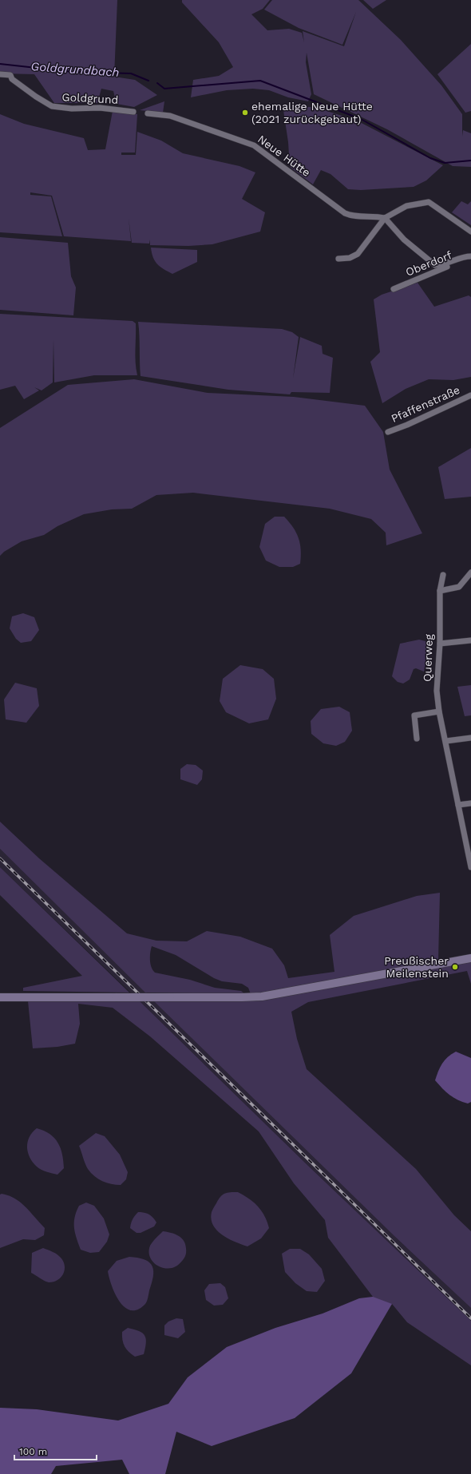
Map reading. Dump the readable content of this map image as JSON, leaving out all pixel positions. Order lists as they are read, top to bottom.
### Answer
{
  "streets": {
    "street": [
      "Goldgrund",
      "Neue Hütte",
      "Oberdorf",
      "Pfaffenstraße",
      "Querweg"
    ]
  },
  "water": ["Goldgrundbach"],
  "places": ["ehemalige Neue Hütte (2021 zurückgebaut)", "Preußischer Meilenstein"],
  "scale_bar": "100 m"
}
